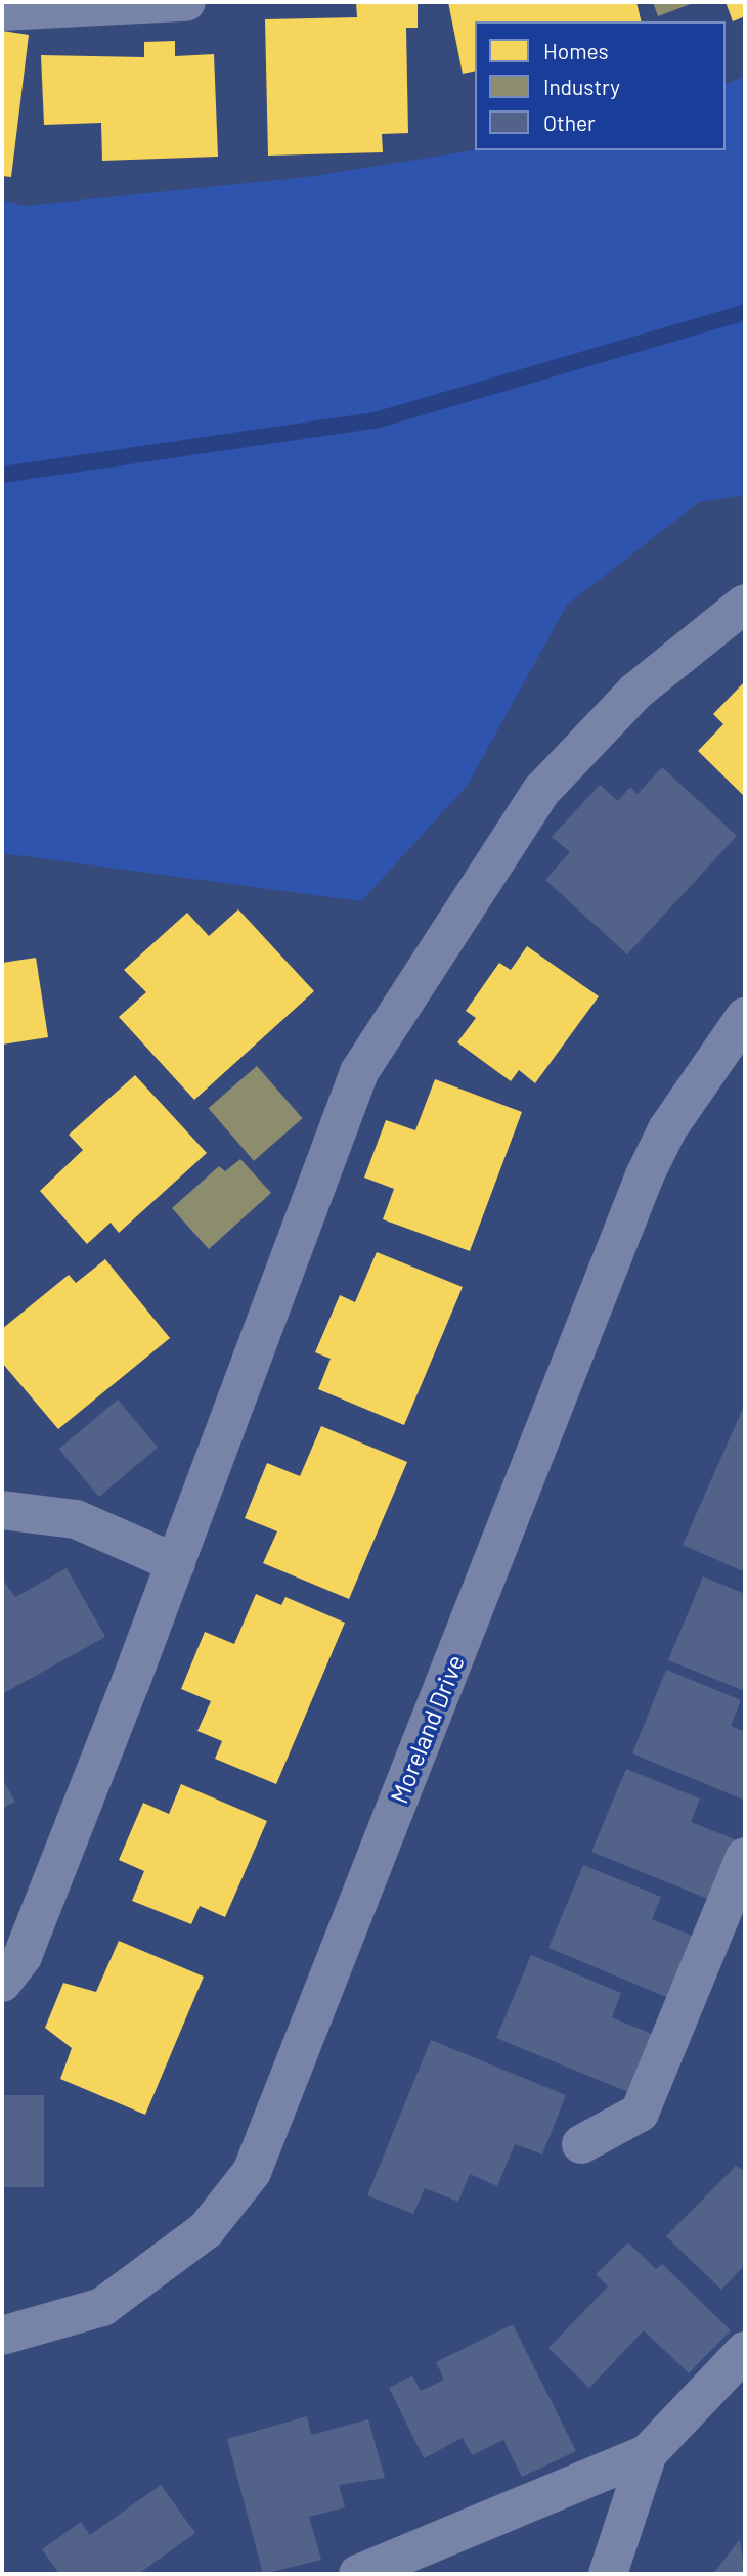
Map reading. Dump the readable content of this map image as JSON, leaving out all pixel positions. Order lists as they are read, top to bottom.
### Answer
{
  "streets": {
    "street": ["Moreland Drive"]
  },
  "legend": ["Homes", "Industry", "Other"]
}
